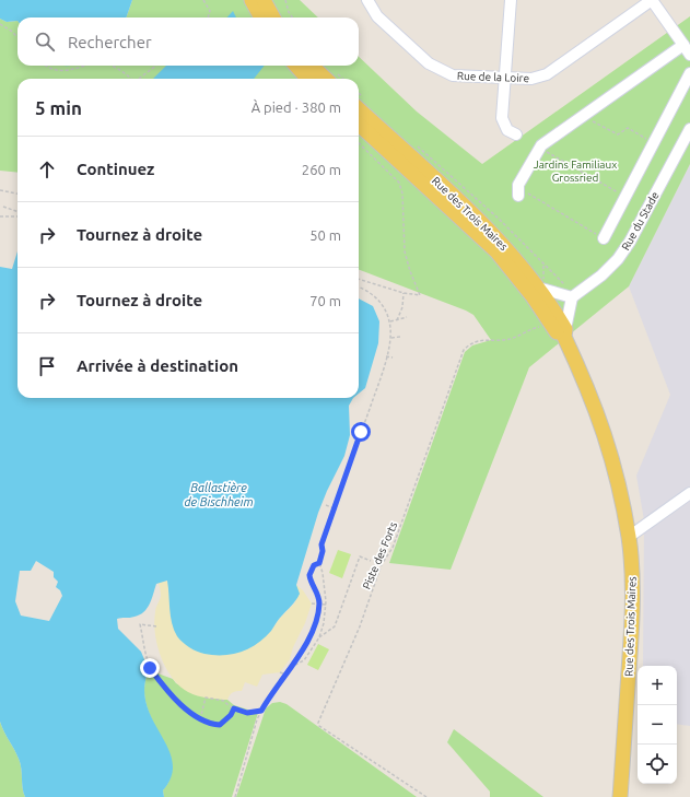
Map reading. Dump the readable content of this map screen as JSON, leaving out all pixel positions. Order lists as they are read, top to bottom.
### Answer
{
  "streets": {
    "main road": ["Rue des Trois Maires"],
    "street": ["Rue de la Loire", "Rue du Stade"],
    "path": ["Piste des Forts"]
  },
  "crossings": [
    ["Rue des Trois Maires", "Rue du Stade"],
    ["Rue des Trois Maires", "Piste des Forts"],
    ["Rue du Stade", "Piste des Forts"]
  ],
  "water": ["Ballastière de Bischheim"],
  "parks": ["Jardins Familiaux Grossried"],
  "page": {
    "search": "Rechercher",
    "heading": ["5 min", "À pied · 380 m"],
    "list": [
      ["Continuez", "260 m"],
      ["Tournez à droite", "50 m"],
      ["Tournez à droite", "70 m"],
      "Arrivée à destination"
    ],
    "map_buttons": ["+", "−"]
  }
}
